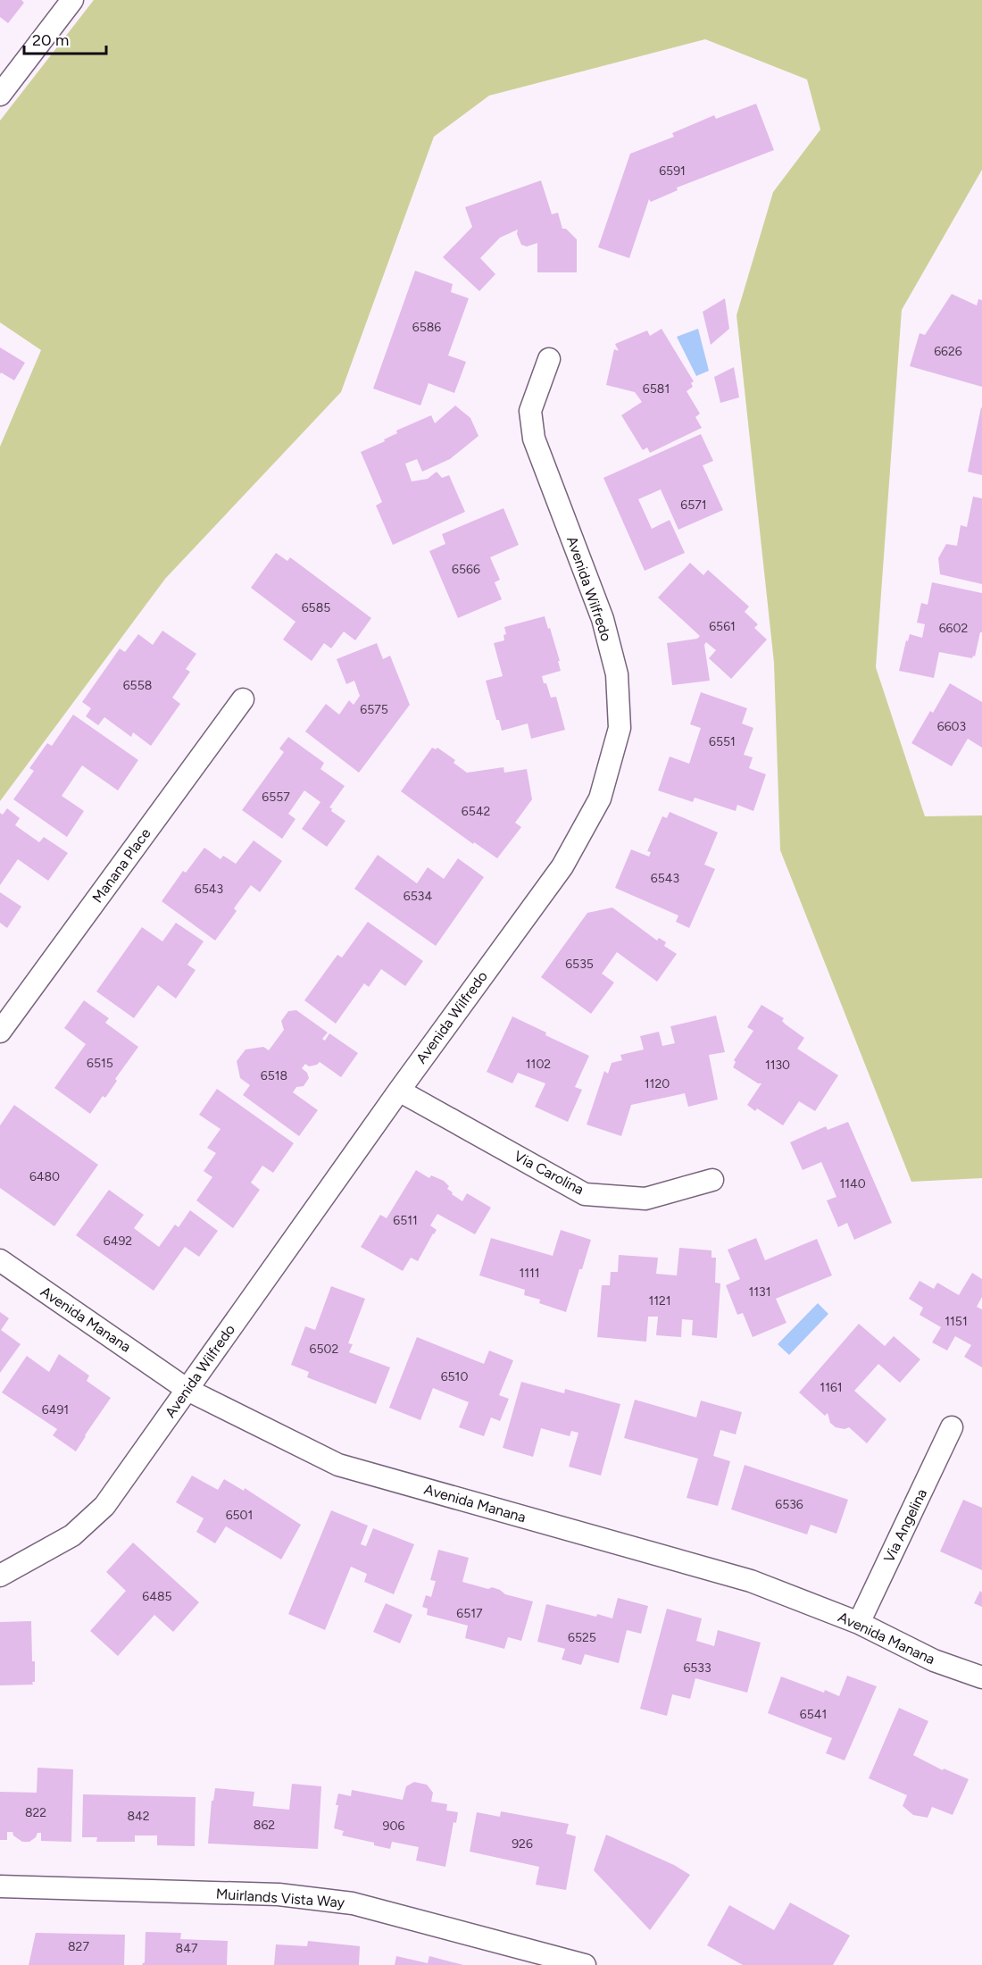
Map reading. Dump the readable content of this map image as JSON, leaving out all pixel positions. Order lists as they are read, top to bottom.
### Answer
{
  "streets": {
    "street": [
      "Avenida Wilfredo",
      "Manana Place",
      "Via Carolina",
      "Avenida Manana",
      "Via Angelina",
      "Muirlands Vista Way"
    ]
  },
  "crossings": [
    ["Avenida Wilfredo", "Via Carolina"],
    ["Avenida Wilfredo", "Avenida Manana"],
    ["Avenida Manana", "Via Angelina"]
  ],
  "house_numbers": [
    "6591",
    "6586",
    "6626",
    "6581",
    "6571",
    "6566",
    "6585",
    "6561",
    "6602",
    "6558",
    "6575",
    "6603",
    "6551",
    "6557",
    "6542",
    "6543",
    "6543",
    "6534",
    "6535",
    "6515",
    "1102",
    "1130",
    "6518",
    "1120",
    "6480",
    "1140",
    "6511",
    "6492",
    "1111",
    "1131",
    "1121",
    "1151",
    "6502",
    "6510",
    "1161",
    "6491",
    "6536",
    "6501",
    "6485",
    "6517",
    "6525",
    "6533",
    "6541",
    "822",
    "842",
    "862",
    "906",
    "926",
    "827",
    "847"
  ],
  "scale_bar": "20 m"
}
